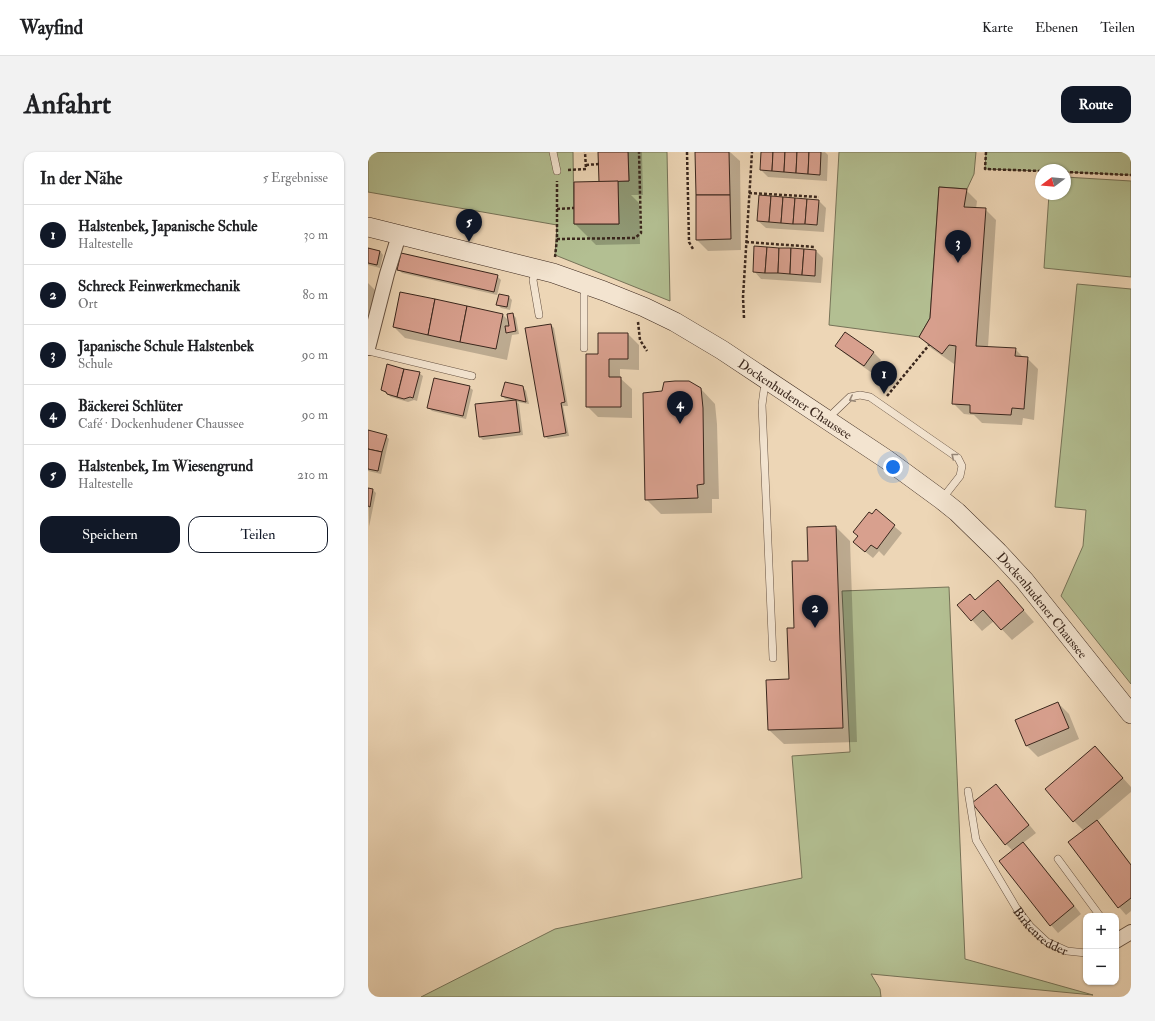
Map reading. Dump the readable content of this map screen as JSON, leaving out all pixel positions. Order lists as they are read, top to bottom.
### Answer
{
  "streets": {
    "main road": ["Dockenhudener Chaussee"],
    "lane": ["Birkenredder"]
  },
  "north": "left",
  "page": {
    "header": "Wayfind",
    "nav": ["Karte", "Ebenen", "Teilen"],
    "buttons": [
      "Route",
      ["Speichern", "Teilen"]
    ],
    "title": "Anfahrt",
    "heading": ["In der Nähe", "5 Ergebnisse"],
    "list": [
      {
        "mark": "1",
        "name": "Halstenbek, Japanische Schule",
        "note": "Haltestelle",
        "value": "30 m"
      },
      {
        "mark": "2",
        "name": "Schreck Feinwerkmechanik",
        "note": "Ort",
        "value": "80 m"
      },
      {
        "mark": "3",
        "name": "Japanische Schule Halstenbek",
        "note": "Schule",
        "value": "90 m"
      },
      {
        "mark": "4",
        "name": "Bäckerei Schlüter",
        "note": "Café · Dockenhudener Chaussee",
        "value": "90 m"
      },
      {
        "mark": "5",
        "name": "Halstenbek, Im Wiesengrund",
        "note": "Haltestelle",
        "value": "210 m"
      }
    ],
    "pins": [
      "5",
      "3",
      "1",
      "4",
      "2"
    ],
    "map_buttons": ["+", "−"]
  }
}
